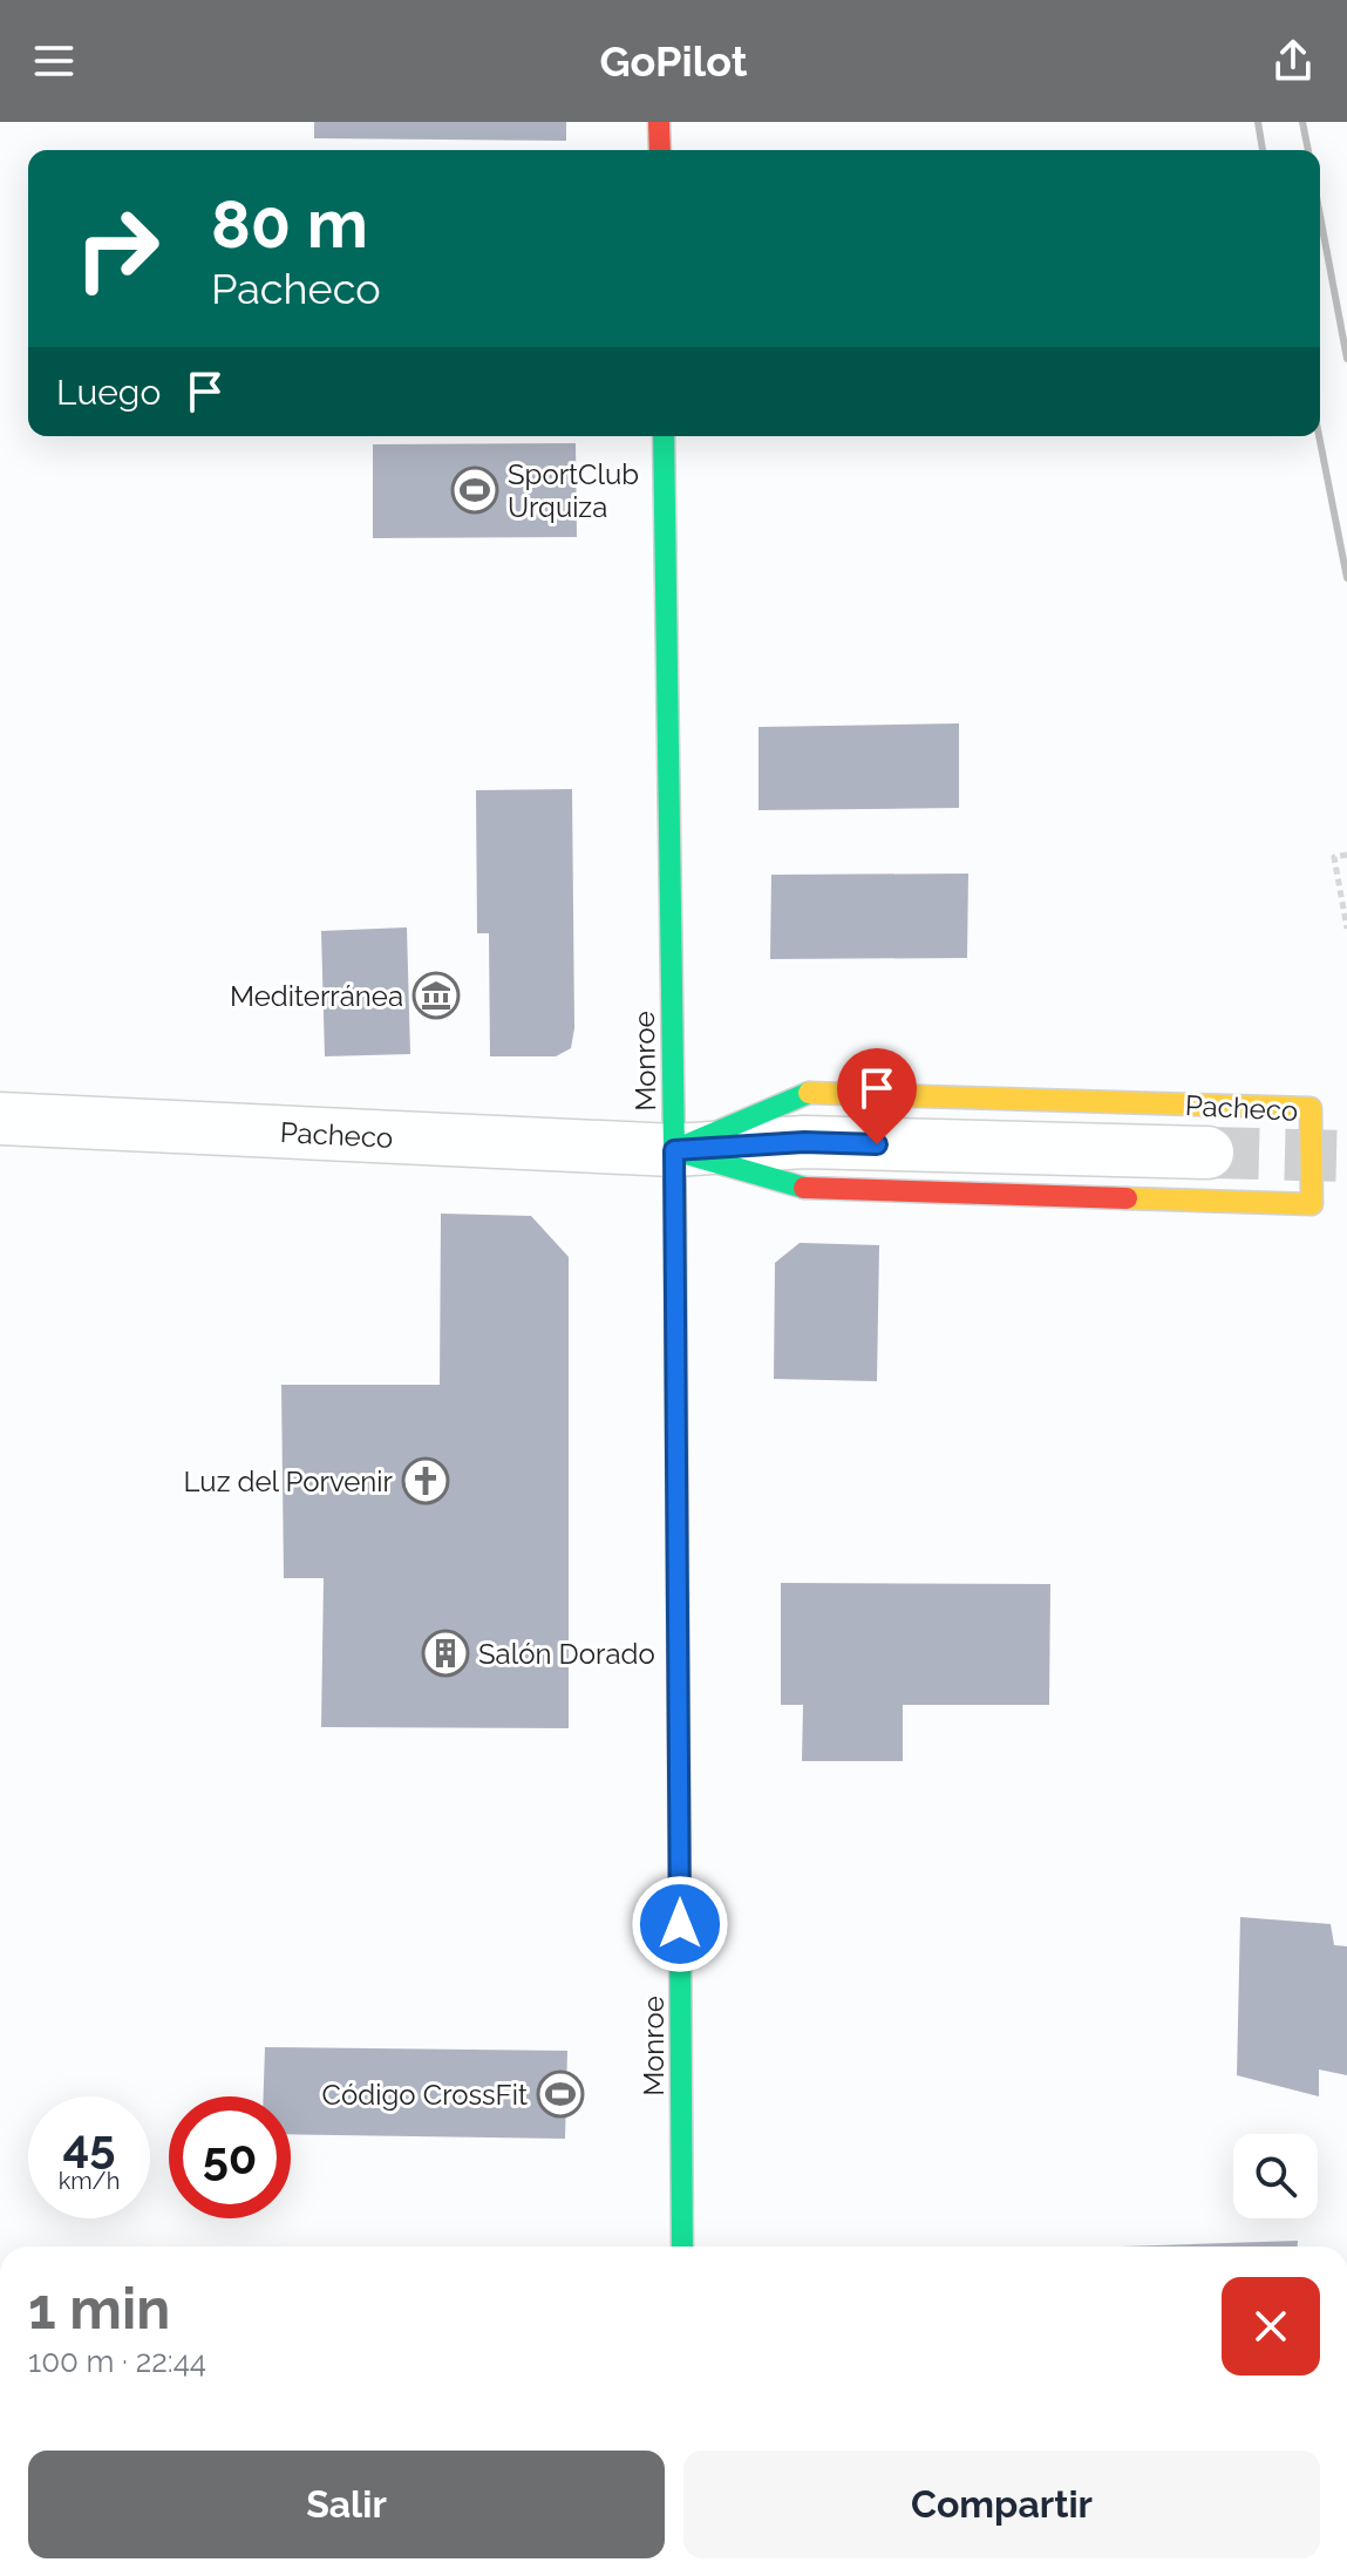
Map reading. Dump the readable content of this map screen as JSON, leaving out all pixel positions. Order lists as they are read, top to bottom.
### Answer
{
  "streets": {
    "main road": ["Monroe", "Pacheco"]
  },
  "crossings": [
    ["Monroe", "Pacheco"]
  ],
  "places": {
    "sports": ["SportClub Urquiza", "Código CrossFit"],
    "museum": ["Mediterránea"],
    "church": ["Luz del Porvenir"],
    "building": ["Salón Dorado"]
  },
  "page": {
    "header": "GoPilot",
    "turn": ["80 m", "Pacheco"],
    "then": "Luego",
    "speed": "45 km/h",
    "limit": "50",
    "heading": ["1 min", "100 m · 22:44"],
    "buttons": ["Salir", "Compartir"]
  }
}
